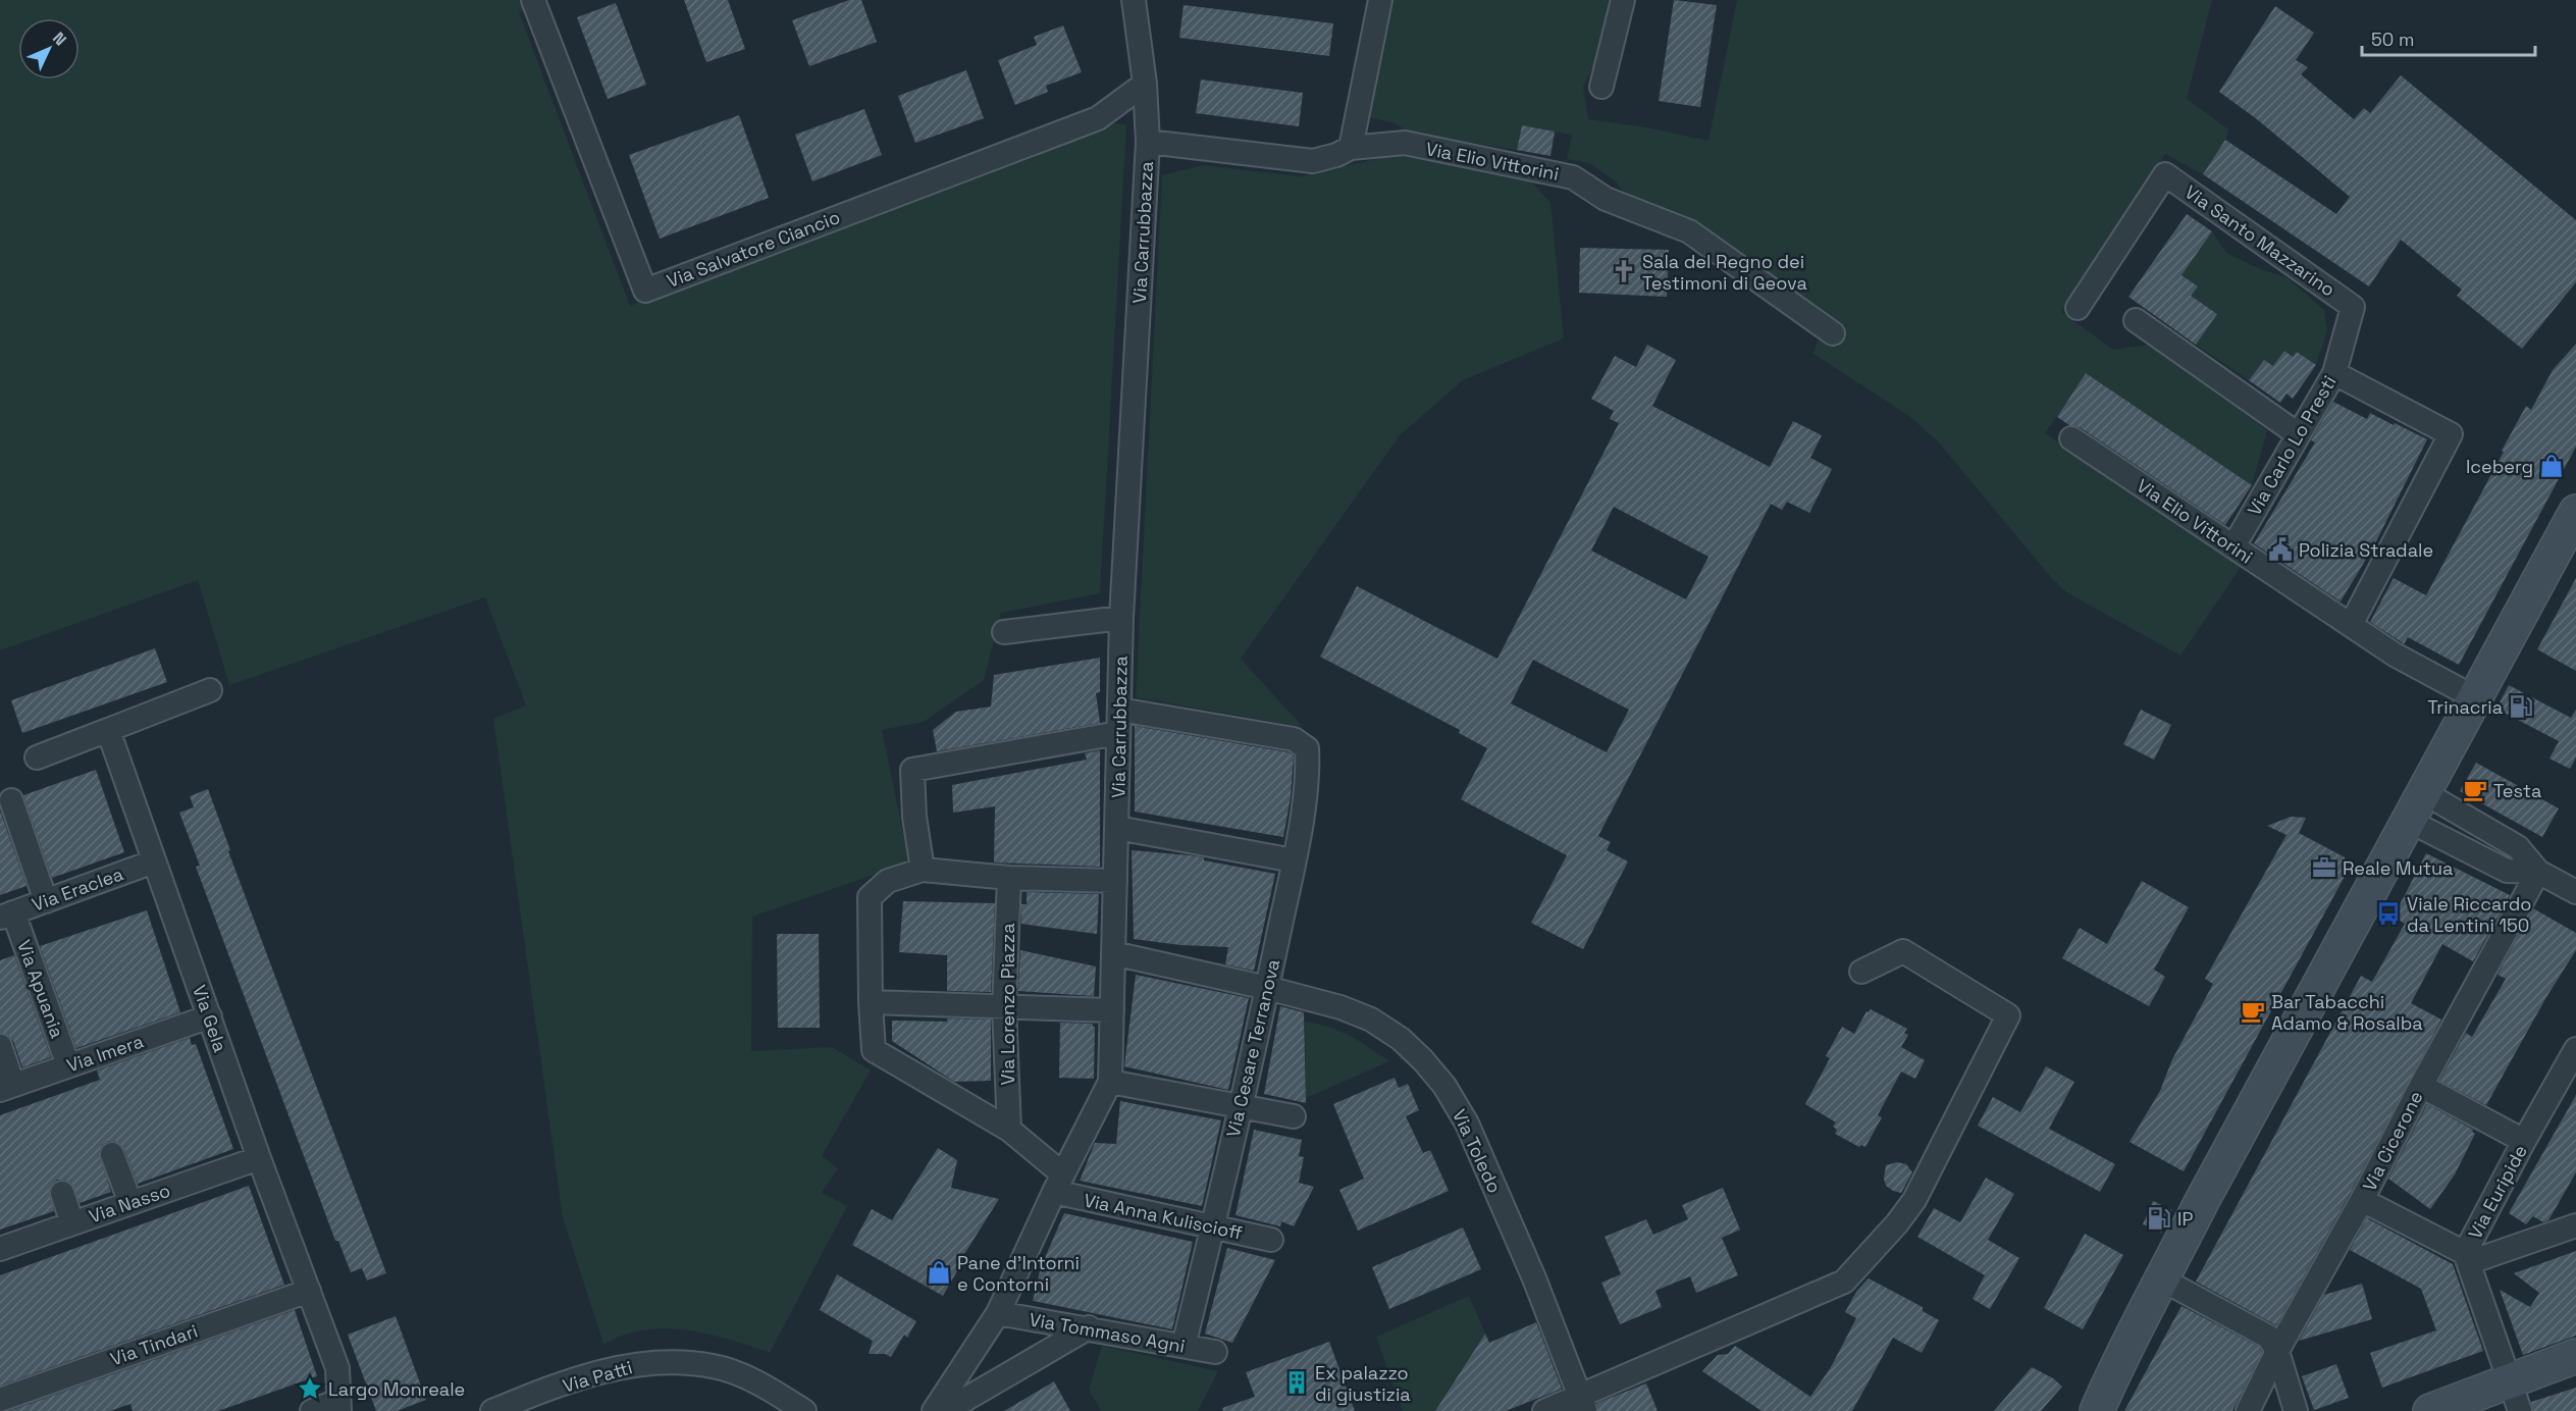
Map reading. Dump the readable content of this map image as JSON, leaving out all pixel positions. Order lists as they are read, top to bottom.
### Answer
{
  "streets": {
    "street": [
      "Via Elio Vittorini",
      "Via Carrubbazza",
      "Via Santo Mazzarino",
      "Via Salvatore Ciancio",
      "Via Carlo Lo Presti",
      "Via Eraclea",
      "Via Apuania",
      "Via Lorenzo Piazza",
      "Via Gela",
      "Via Cesare Terranova",
      "Via Imera",
      "Via Cicerone",
      "Via Toledo",
      "Via Euripide",
      "Via Nasso",
      "Via Anna Kuliscioff",
      "Via Tommaso Agni",
      "Via Tindari",
      "Via Patti"
    ]
  },
  "crossings": [
    ["Via Elio Vittorini", "Via Carrubbazza"],
    ["Via Elio Vittorini", "Via Carlo Lo Presti"],
    ["Via Carrubbazza", "Via Salvatore Ciancio"],
    ["Via Carrubbazza", "Via Cesare Terranova"],
    ["Via Carrubbazza", "Via Toledo"],
    ["Via Carrubbazza", "Via Anna Kuliscioff"],
    ["Via Carrubbazza", "Via Tommaso Agni"],
    ["Via Santo Mazzarino", "Via Carlo Lo Presti"],
    ["Via Eraclea", "Via Apuania"],
    ["Via Eraclea", "Via Gela"],
    ["Via Apuania", "Via Imera"],
    ["Via Gela", "Via Imera"],
    ["Via Gela", "Via Nasso"],
    ["Via Gela", "Via Tindari"],
    ["Via Cesare Terranova", "Via Toledo"],
    ["Via Cesare Terranova", "Via Anna Kuliscioff"],
    ["Via Cesare Terranova", "Via Tommaso Agni"]
  ],
  "places": {
    "church": ["Sala del Regno dei Testimoni di Geova"],
    "shop": ["Iceberg", "Pane d'Intorni e Contorni"],
    "public building": ["Polizia Stradale"],
    "fuel station": ["Trinacria", "IP"],
    "cafe": ["Testa", "Bar Tabacchi Adamo & Rosalba"],
    "office": ["Reale Mutua"],
    "bus stop": ["Viale Riccardo da Lentini 150"],
    "building": ["Ex palazzo di giustizia"],
    "place": ["Largo Monreale"]
  },
  "scale_bar": "50 m",
  "north": "top right"
}
